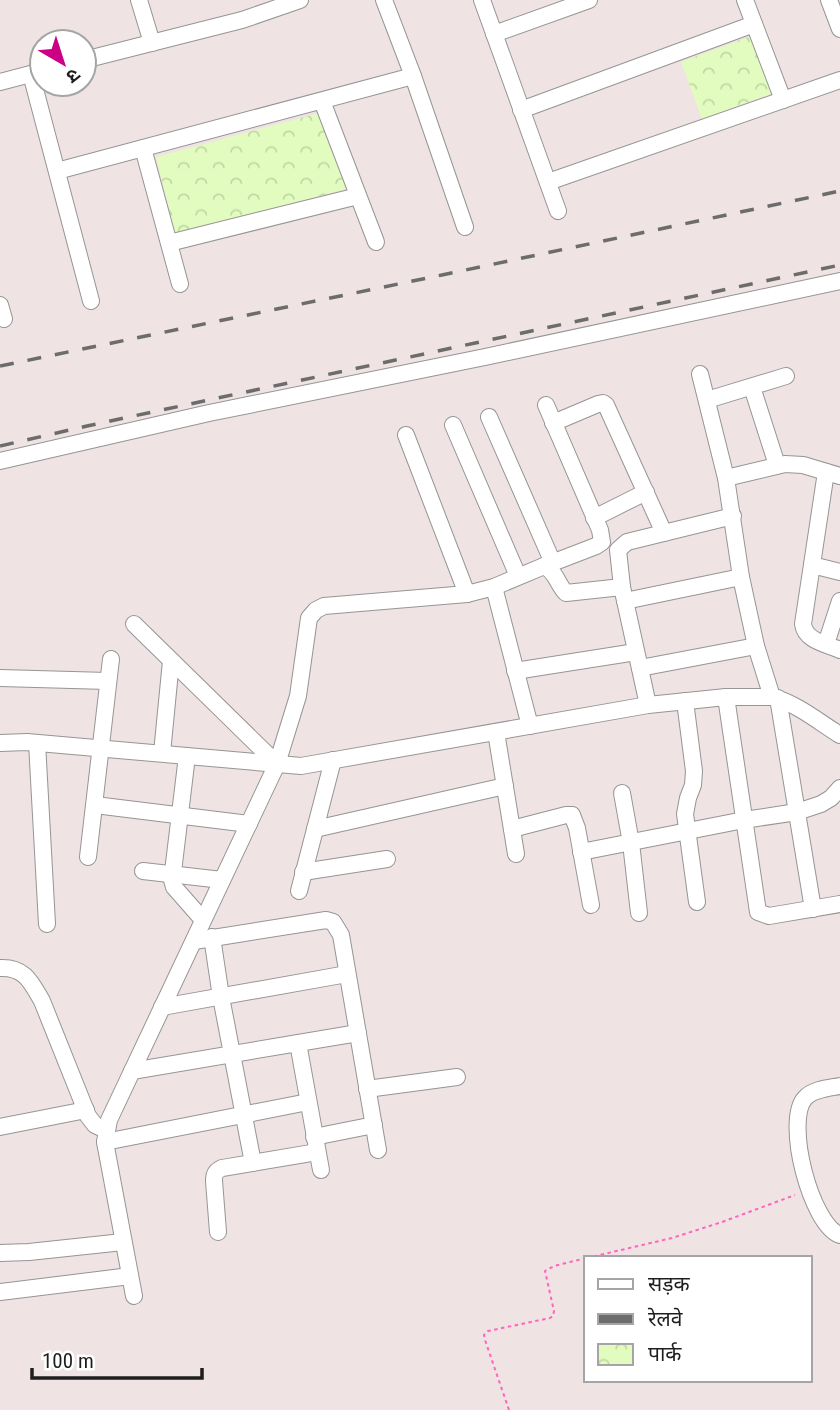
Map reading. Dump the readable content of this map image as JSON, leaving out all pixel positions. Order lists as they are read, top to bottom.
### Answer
{
  "legend": ["सड़क", "रेलवे", "पार्क"],
  "scale_bar": "100 m",
  "north": "bottom right"
}
